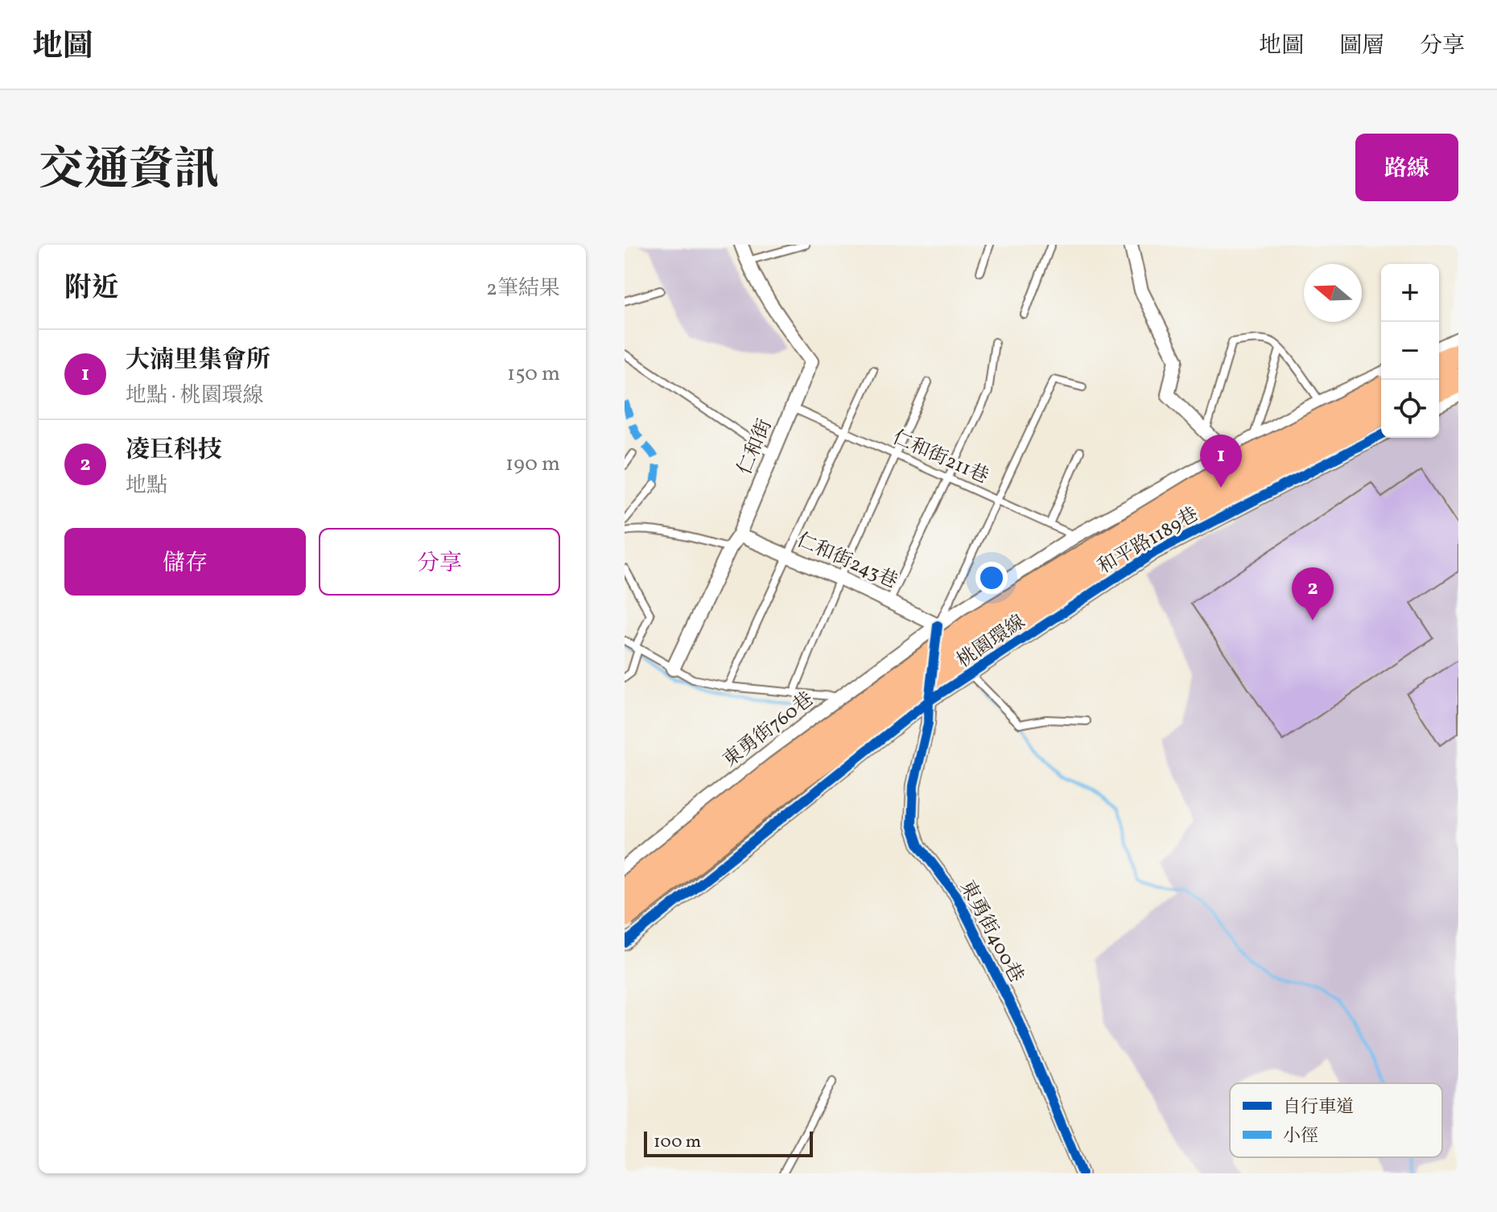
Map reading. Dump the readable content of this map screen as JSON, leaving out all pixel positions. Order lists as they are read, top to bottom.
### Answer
{
  "streets": {
    "highway": ["桃園環線"],
    "street": [
      "仁和街",
      "和平路1189巷",
      "仁和街243巷",
      "東勇街760巷",
      "東勇街400巷"
    ],
    "lane": ["仁和街211巷"]
  },
  "crossings": [
    ["仁和街", "仁和街211巷"],
    ["仁和街", "仁和街243巷"],
    ["仁和街211巷", "和平路1189巷"],
    ["和平路1189巷", "仁和街243巷"],
    ["和平路1189巷", "東勇街760巷"],
    ["和平路1189巷", "東勇街400巷"],
    ["仁和街243巷", "東勇街760巷"],
    ["仁和街243巷", "東勇街400巷"],
    ["東勇街760巷", "東勇街400巷"]
  ],
  "legend": ["自行車道", "小徑"],
  "scale_bar": "100 m",
  "north": "left",
  "page": {
    "header": "地圖",
    "nav": ["地圖", "圖層", "分享"],
    "title": "交通資訊",
    "buttons": [
      "路線",
      ["儲存", "分享"]
    ],
    "heading": ["附近", "2筆結果"],
    "map_buttons": ["+", "−"],
    "list": [
      {
        "mark": "1",
        "name": "大湳里集會所",
        "note": "地點 · 桃園環線",
        "value": "150 m"
      },
      {
        "mark": "2",
        "name": "凌巨科技",
        "note": "地點",
        "value": "190 m"
      }
    ],
    "pins": ["1", "2"],
    "scale": "100 m"
  }
}
